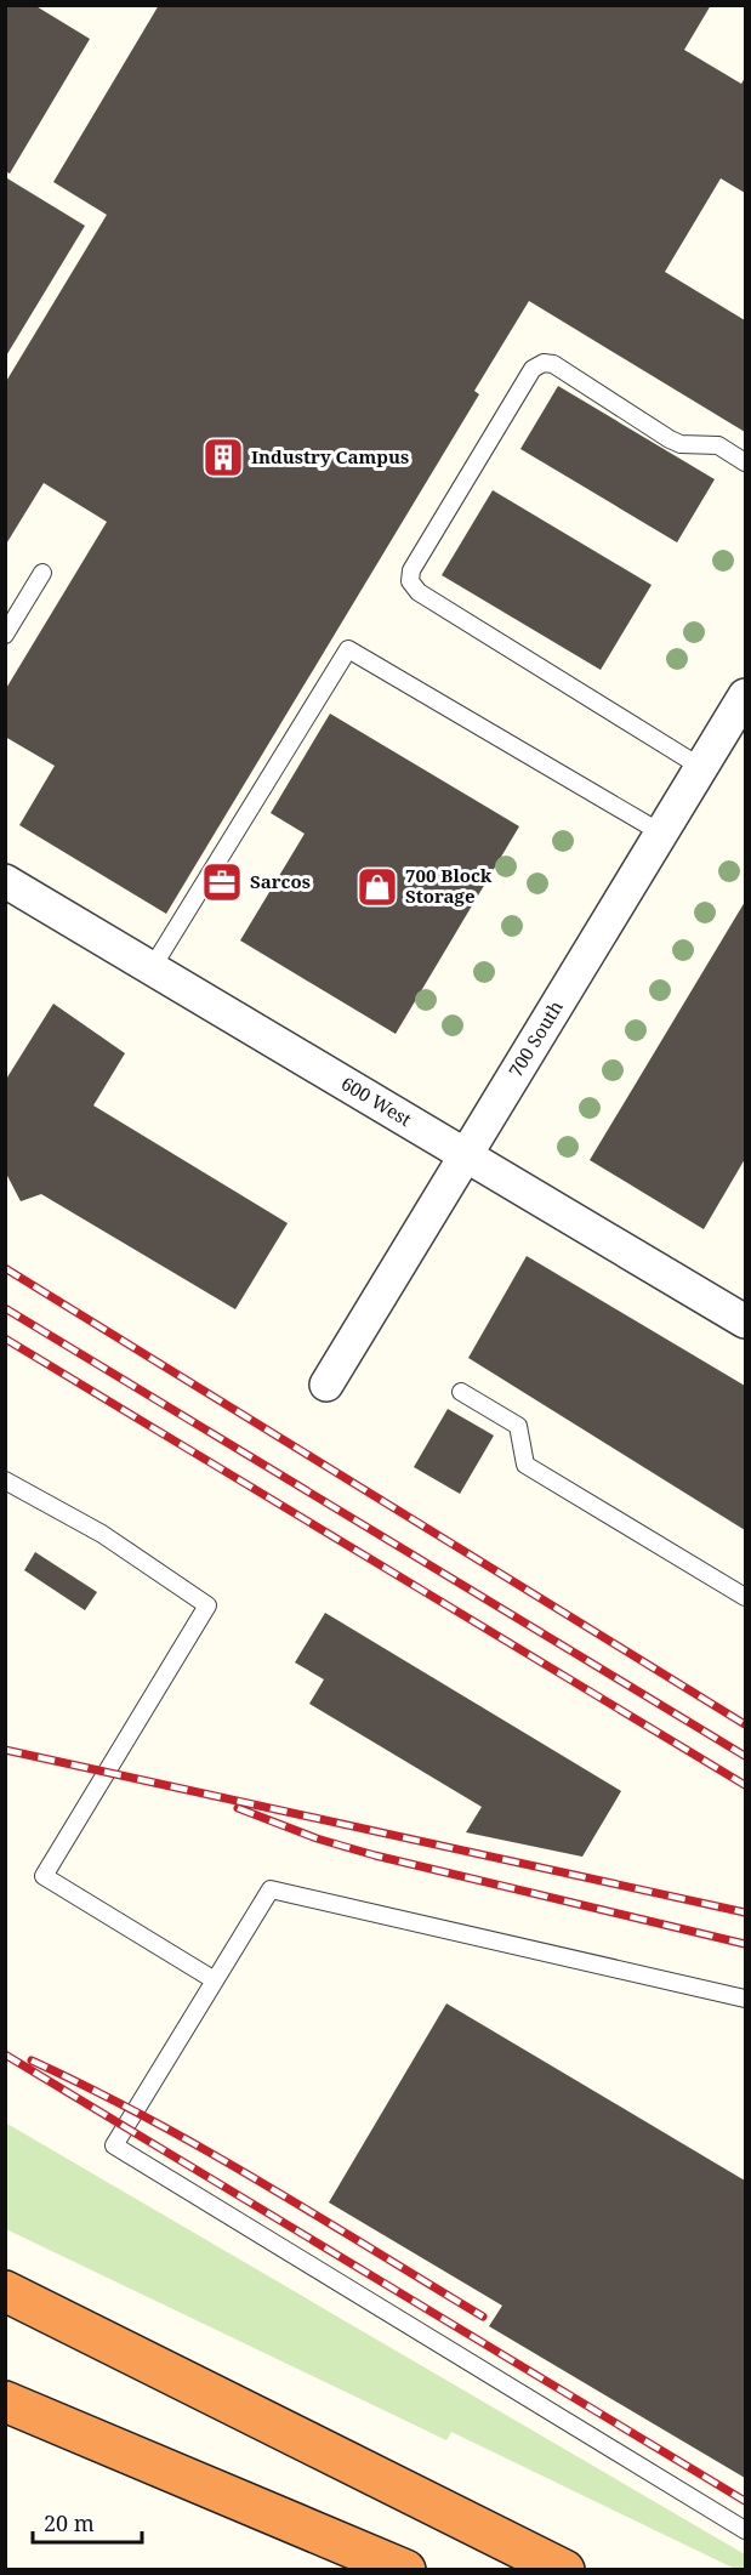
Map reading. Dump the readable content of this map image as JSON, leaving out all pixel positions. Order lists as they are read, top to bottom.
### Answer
{
  "streets": {
    "street": ["700 South", "600 West"]
  },
  "crossings": [
    ["700 South", "600 West"]
  ],
  "places": {
    "building": ["Industry Campus"],
    "office": ["Sarcos"],
    "shop": ["700 Block Storage"]
  },
  "scale_bar": "20 m"
}
